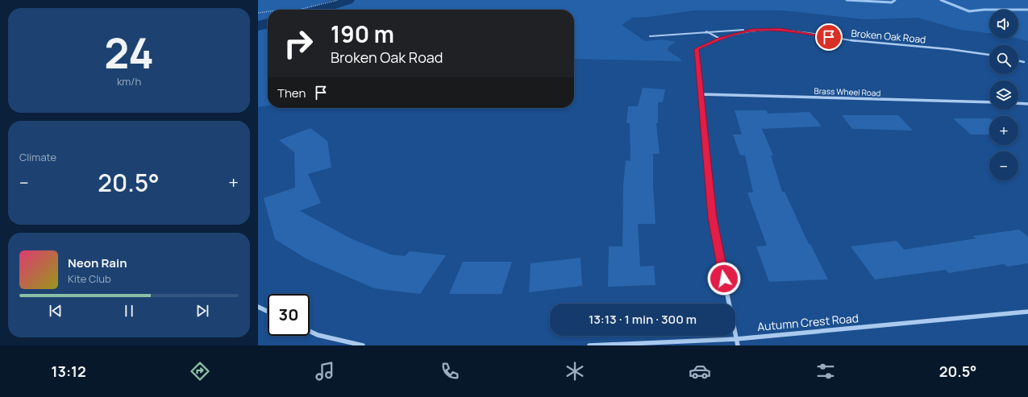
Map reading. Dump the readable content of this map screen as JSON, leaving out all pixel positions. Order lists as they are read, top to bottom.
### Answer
{
  "streets": {
    "street": ["Broken Oak Road", "Brass Wheel Road", "Autumn Crest Road"]
  },
  "crossings": [
    ["Broken Oak Road", "Brass Wheel Road"],
    ["Broken Oak Road", "Autumn Crest Road"]
  ],
  "page": {
    "tile": [
      ["24", "km/h"],
      "Climate"
    ],
    "map_buttons": ["+", "−"],
    "turn": ["190 m", "Broken Oak Road"],
    "then": "Then",
    "heat": ["−", "20.5°", "+"],
    "song": ["Neon Rain", "Kite Club"],
    "limit": "30",
    "trip": "13:13 · 1 min · 300 m",
    "tabs": ["13:12", "20.5°"]
  }
}
